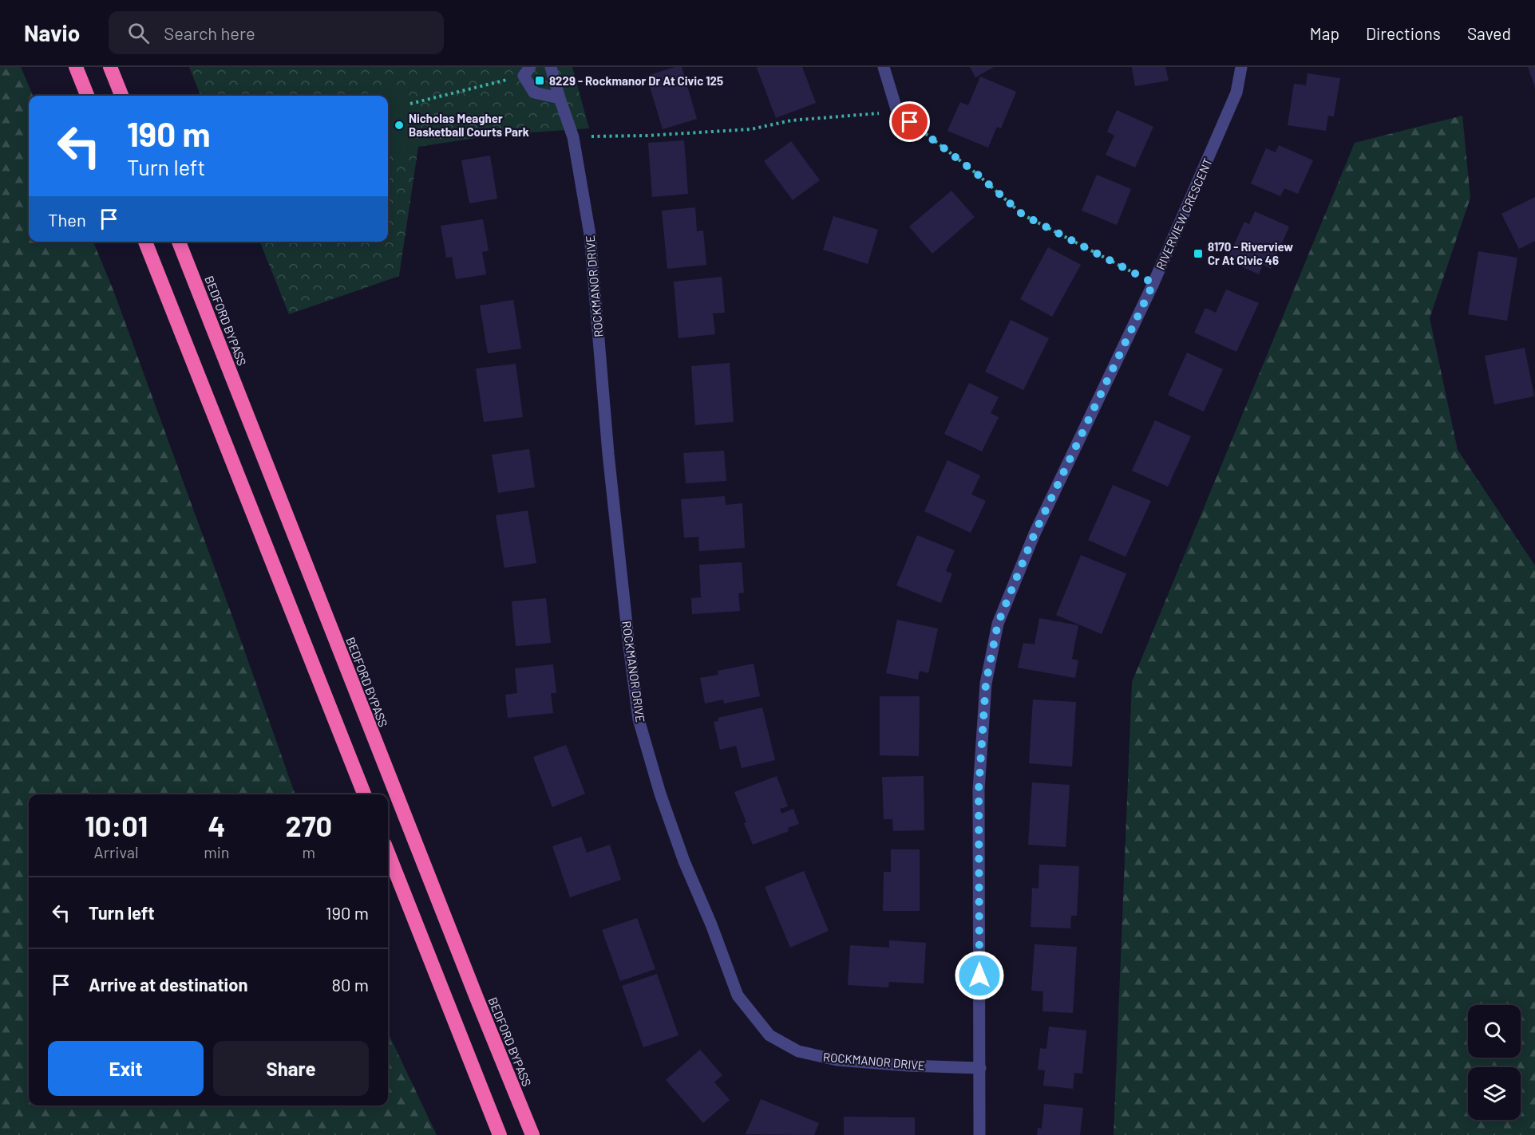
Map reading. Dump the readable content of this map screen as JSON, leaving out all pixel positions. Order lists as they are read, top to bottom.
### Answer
{
  "streets": {
    "highway": ["BEDFORD BYPASS"],
    "street": ["RIVERVIEW CRESCENT", "ROCKMANOR DRIVE"]
  },
  "crossings": [
    ["RIVERVIEW CRESCENT", "ROCKMANOR DRIVE"]
  ],
  "places": {
    "transit": ["8229 - Rockmanor Dr At Civic 125", "8170 - Riverview Cr At Civic 46"],
    "other": ["Nicholas Meagher Basketball Courts Park"]
  },
  "page": {
    "header": "Navio",
    "search": "Search here",
    "nav": ["Map", "Directions", "Saved"],
    "turn": ["190 m", "Turn left"],
    "then": "Then",
    "eta": [
      "10:01",
      "Arrival",
      "4",
      "min",
      "270",
      "m"
    ],
    "list": [
      {
        "name": "Turn left",
        "value": "190 m"
      },
      {
        "name": "Arrive at destination",
        "value": "80 m"
      }
    ],
    "buttons": ["Exit", "Share"]
  }
}
